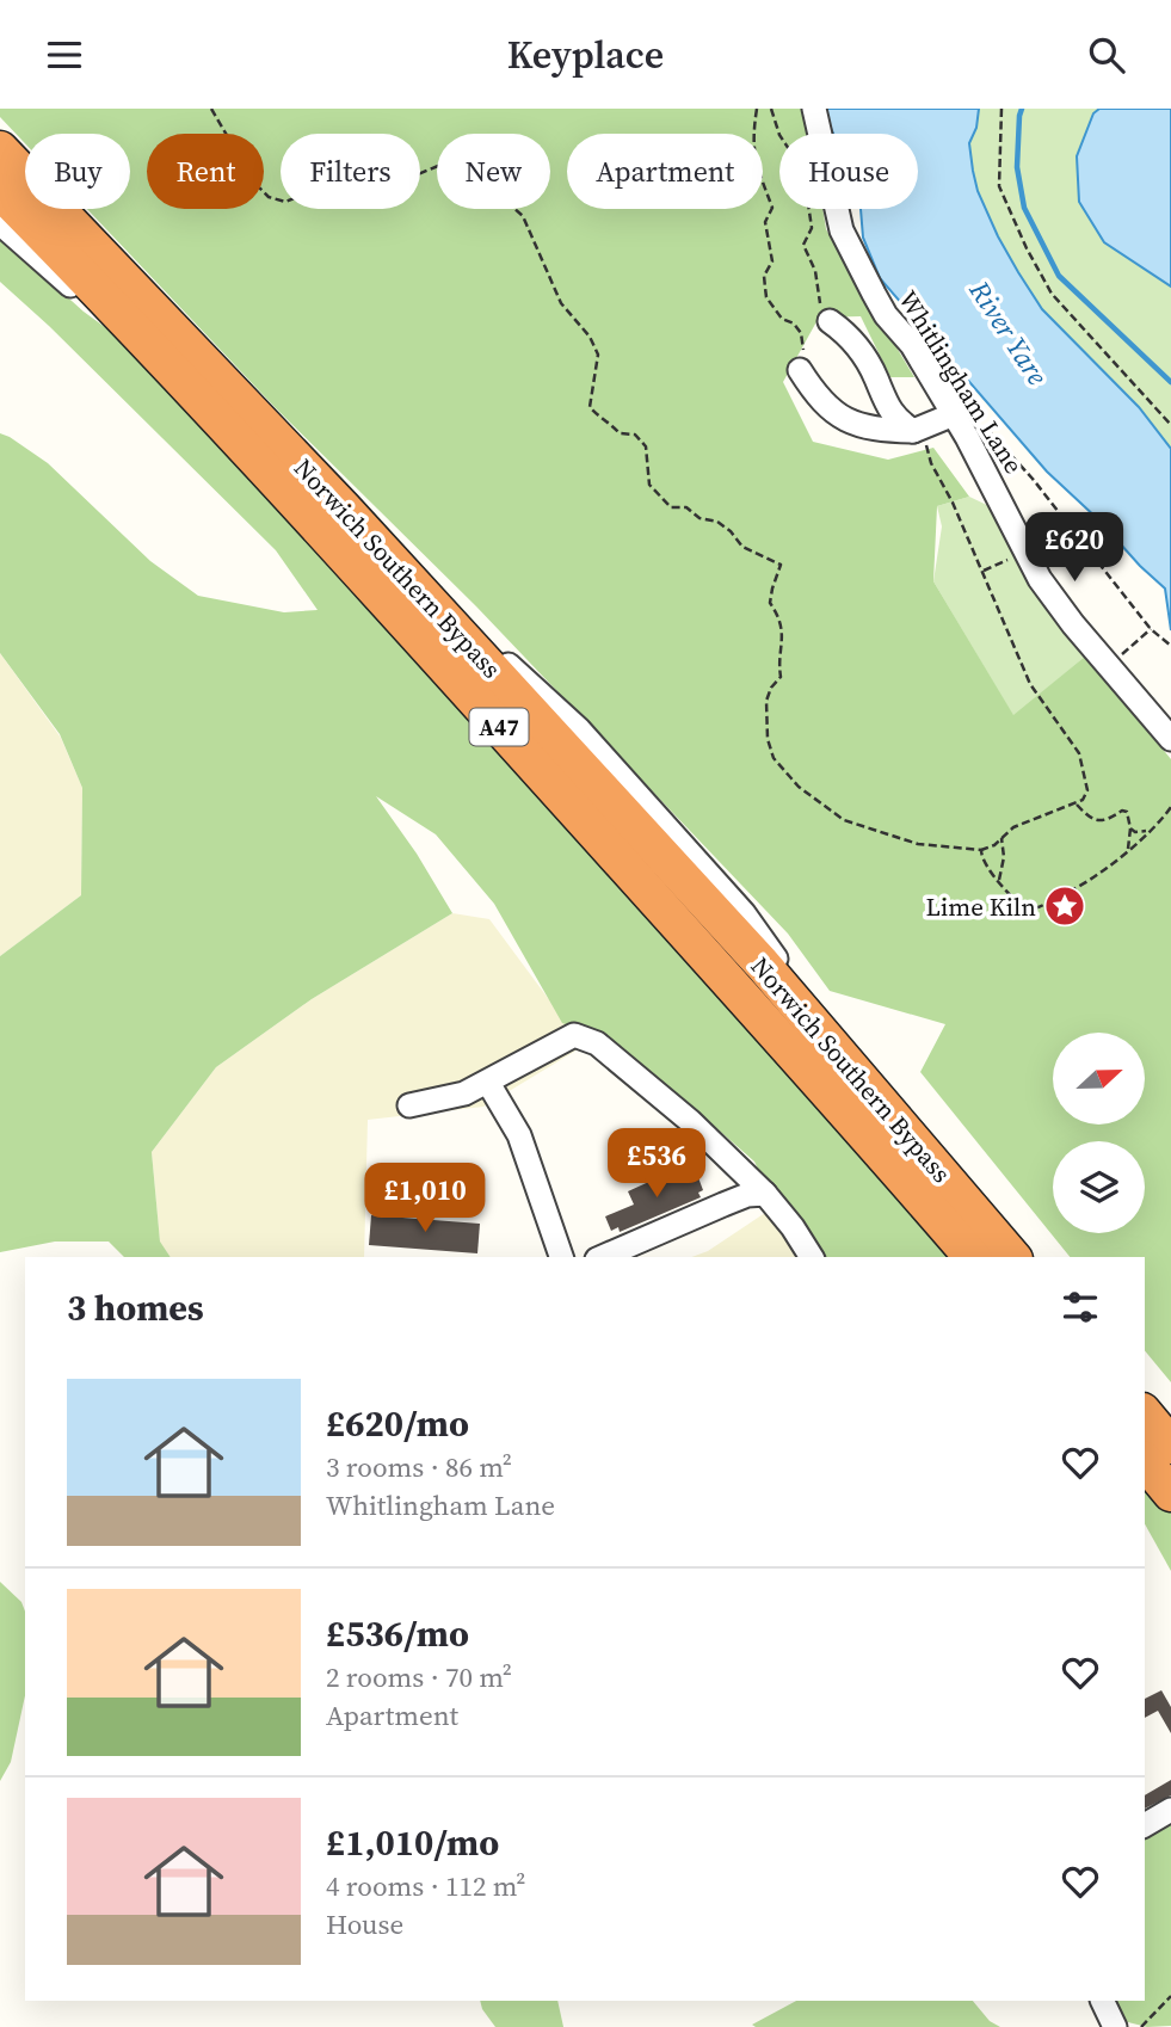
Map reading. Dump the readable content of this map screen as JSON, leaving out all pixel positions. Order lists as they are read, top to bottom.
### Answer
{
  "streets": {
    "highway": ["Norwich Southern Bypass", "A47"],
    "street": ["Whitlingham Lane"]
  },
  "water": ["River Yare"],
  "places": {
    "place": ["Lime Kiln"]
  },
  "north": "right",
  "page": {
    "header": "Keyplace",
    "chip": [
      "Buy",
      "Rent",
      "Filters",
      "New",
      "Apartment",
      "House"
    ],
    "price": ["£620", "£536", "£1,010"],
    "heading": "3 homes",
    "list": [
      {
        "name": "£620/mo",
        "note": "3 rooms · 86 m² · Whitlingham Lane"
      },
      {
        "name": "£536/mo",
        "note": "2 rooms · 70 m² · Apartment"
      },
      {
        "name": "£1,010/mo",
        "note": "4 rooms · 112 m² · House"
      }
    ]
  }
}
